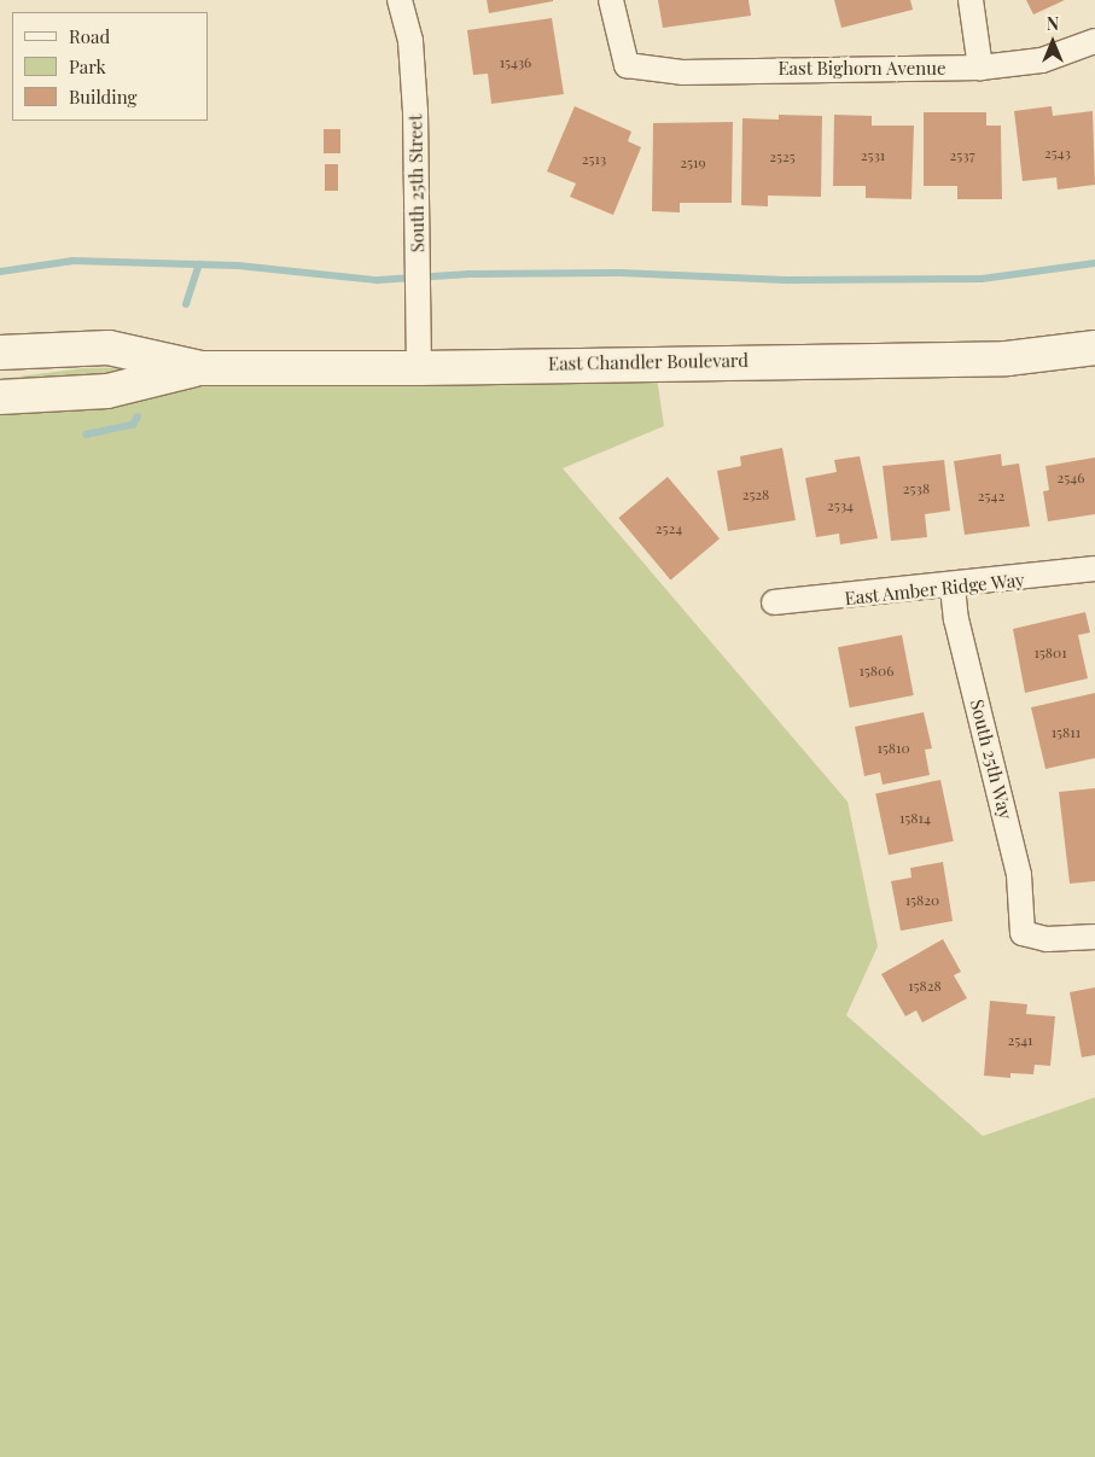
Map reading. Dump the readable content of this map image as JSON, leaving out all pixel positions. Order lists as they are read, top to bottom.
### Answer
{
  "streets": {
    "main road": ["East Chandler Boulevard"],
    "street": [
      "East Bighorn Avenue",
      "South 25th Street",
      "East Amber Ridge Way",
      "South 25th Way"
    ]
  },
  "crossings": [
    ["South 25th Street", "East Chandler Boulevard"],
    ["East Amber Ridge Way", "South 25th Way"]
  ],
  "house_numbers": [
    "15436",
    "2543",
    "2531",
    "2537",
    "2525",
    "2513",
    "2519",
    "2546",
    "2538",
    "2528",
    "2542",
    "2534",
    "2524",
    "15801",
    "15806",
    "15811",
    "15810",
    "15814",
    "15820",
    "15828",
    "2541"
  ],
  "legend": ["Road", "Park", "Building"],
  "north": "top"
}
